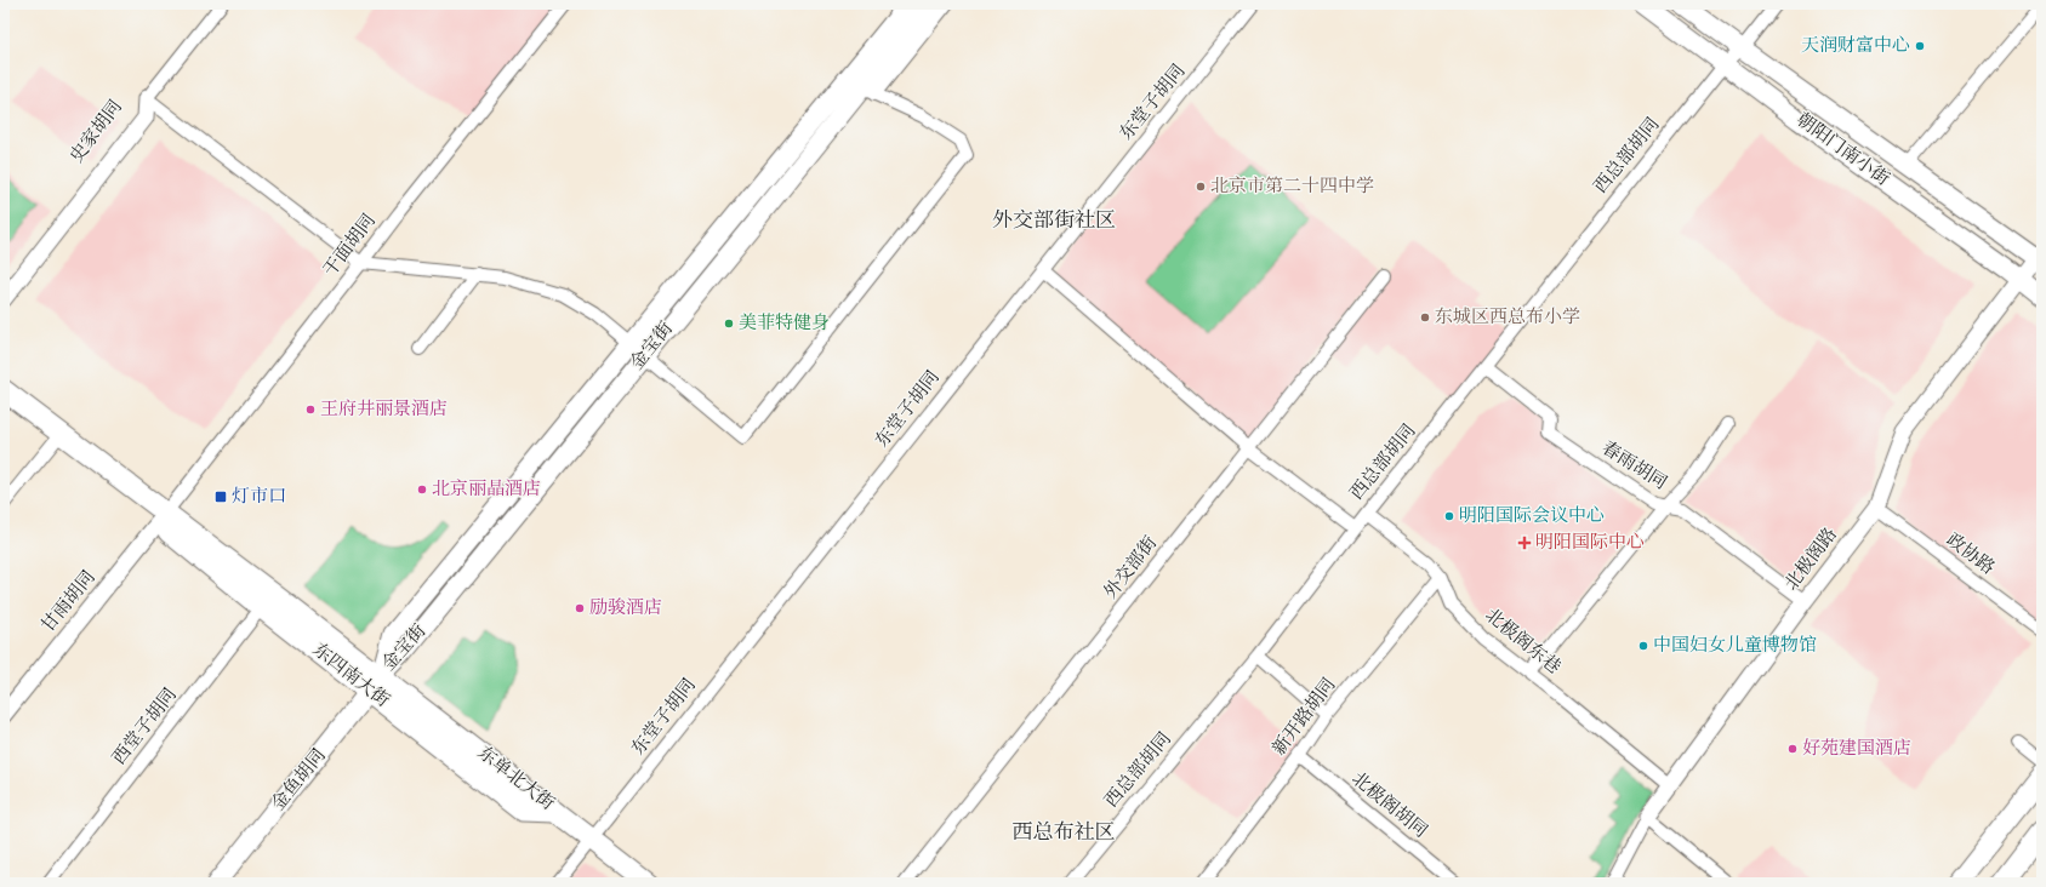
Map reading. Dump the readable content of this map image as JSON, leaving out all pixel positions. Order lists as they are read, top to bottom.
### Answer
{
  "streets": {
    "main road": [
      "朝阳门南小街",
      "金宝街",
      "东四南大街",
      "东单北大街",
      "金鱼胡同"
    ],
    "street": [
      "东堂子胡同",
      "史家胡同",
      "西总部胡同",
      "干面胡同",
      "春雨胡同",
      "政协路",
      "北极阁路",
      "外交部街",
      "甘雨胡同",
      "北极阁东巷",
      "新开路胡同",
      "西堂子胡同",
      "北极阁胡同"
    ]
  },
  "crossings": [
    ["东堂子胡同", "东单北大街"],
    ["朝阳门南小街", "西总部胡同"],
    ["朝阳门南小街", "北极阁路"],
    ["西总部胡同", "春雨胡同"],
    ["西总部胡同", "北极阁东巷"],
    ["干面胡同", "甘雨胡同"],
    ["干面胡同", "东四南大街"],
    ["金宝街", "东四南大街"],
    ["金宝街", "东单北大街"],
    ["金宝街", "金鱼胡同"],
    ["春雨胡同", "北极阁路"],
    ["政协路", "北极阁路"],
    ["北极阁路", "北极阁东巷"],
    ["甘雨胡同", "东四南大街"],
    ["北极阁东巷", "新开路胡同"],
    ["东四南大街", "西堂子胡同"],
    ["东四南大街", "东单北大街"],
    ["东四南大街", "金鱼胡同"],
    ["新开路胡同", "北极阁胡同"],
    ["东单北大街", "金鱼胡同"]
  ],
  "districts": ["外交部街社区", "西总布社区"],
  "places": {
    "other": [
      "天润财富中心",
      "北京市第二十四中学",
      "东城区西总布小学",
      "美菲特健身",
      "王府井丽景酒店",
      "北京丽晶酒店",
      "明阳国际会议中心",
      "励骏酒店",
      "中国妇女儿童博物馆",
      "好苑建国酒店"
    ],
    "transit": ["灯市口"],
    "health": ["明阳国际中心"]
  }
}
